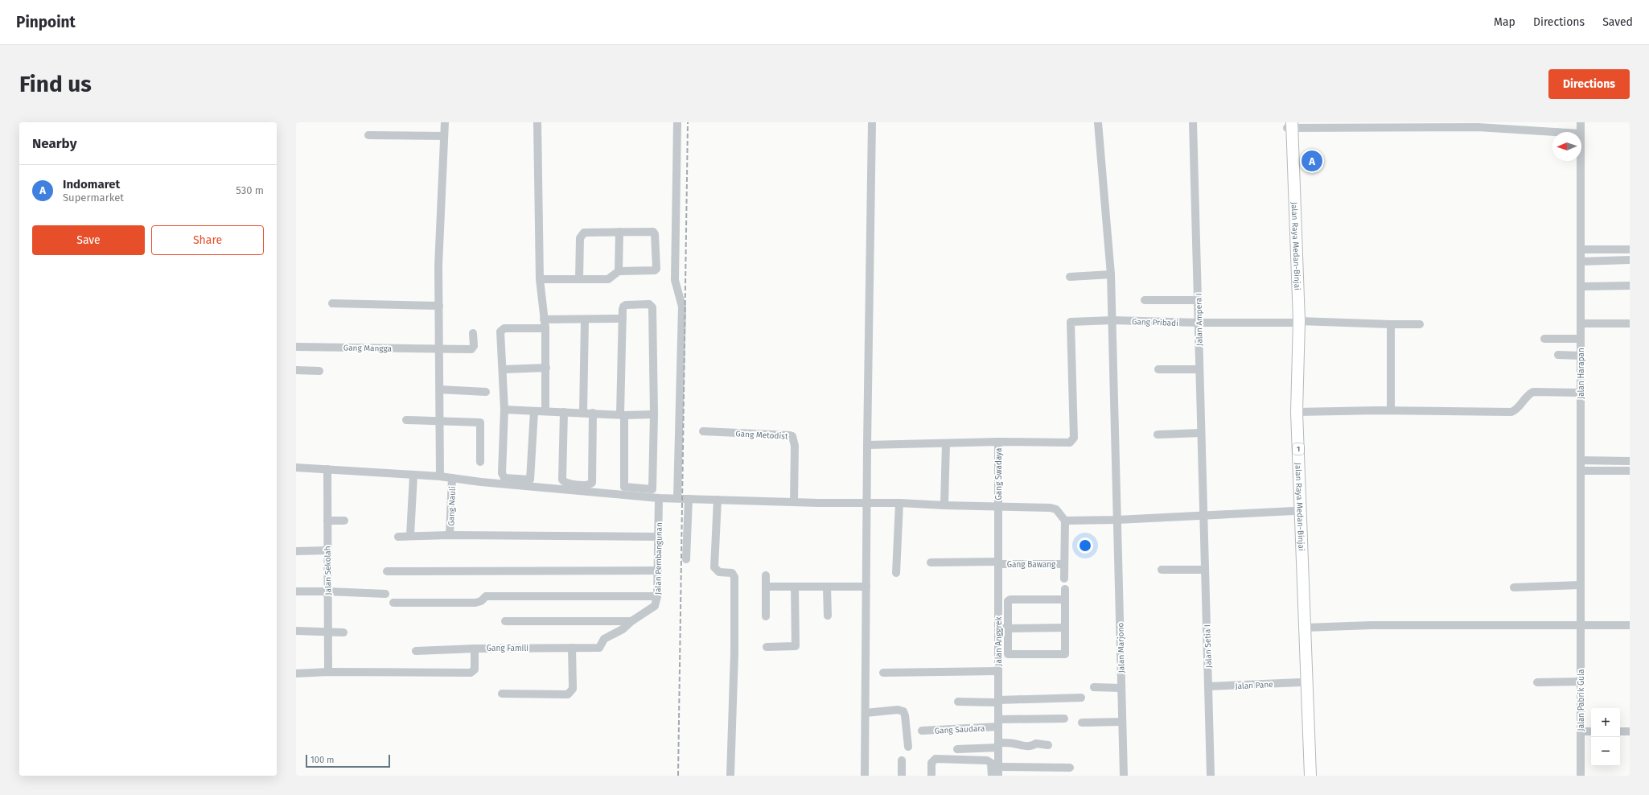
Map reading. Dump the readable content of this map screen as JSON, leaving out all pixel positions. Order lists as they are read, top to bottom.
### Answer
{
  "streets": {
    "highway": ["Jalan Raya Medan-Binjai", "1"],
    "street": [
      "Jalan Ampera I",
      "Gang Pribadi",
      "Gang Mangga",
      "Jalan Harapan",
      "Gang Metodist",
      "Gang Swadaya",
      "Gang Nauli",
      "Jalan Pembangunan",
      "Gang Bawang",
      "Jalan Sekolah",
      "Jalan Anggrek",
      "Jalan Setia I",
      "Gang Famili",
      "Jalan Marjono",
      "Jalan Pane",
      "Jalan Pabrik Gula",
      "Gang Saudara"
    ]
  },
  "crossings": [
    ["Jalan Raya Medan-Binjai", "Gang Pribadi"],
    ["Jalan Raya Medan-Binjai", "Jalan Pane"],
    ["Jalan Ampera I", "Gang Pribadi"],
    ["Jalan Ampera I", "Jalan Setia I"],
    ["Gang Pribadi", "Gang Swadaya"],
    ["Gang Pribadi", "Jalan Marjono"],
    ["Jalan Harapan", "Jalan Pabrik Gula"],
    ["Gang Swadaya", "Jalan Anggrek"],
    ["Jalan Pembangunan", "Gang Famili"],
    ["Gang Bawang", "Jalan Anggrek"],
    ["Jalan Anggrek", "Gang Saudara"],
    ["Jalan Setia I", "Jalan Pane"]
  ],
  "scale_bar": "100 m",
  "north": "left",
  "page": {
    "header": "Pinpoint",
    "nav": ["Map", "Directions", "Saved"],
    "buttons": [
      "Directions",
      ["Save", "Share"]
    ],
    "title": "Find us",
    "heading": "Nearby",
    "pins": "A",
    "list": [
      {
        "mark": "A",
        "name": "Indomaret",
        "note": "Supermarket",
        "value": "530 m"
      }
    ],
    "map_buttons": ["+", "−"],
    "scale": "100 m"
  }
}
